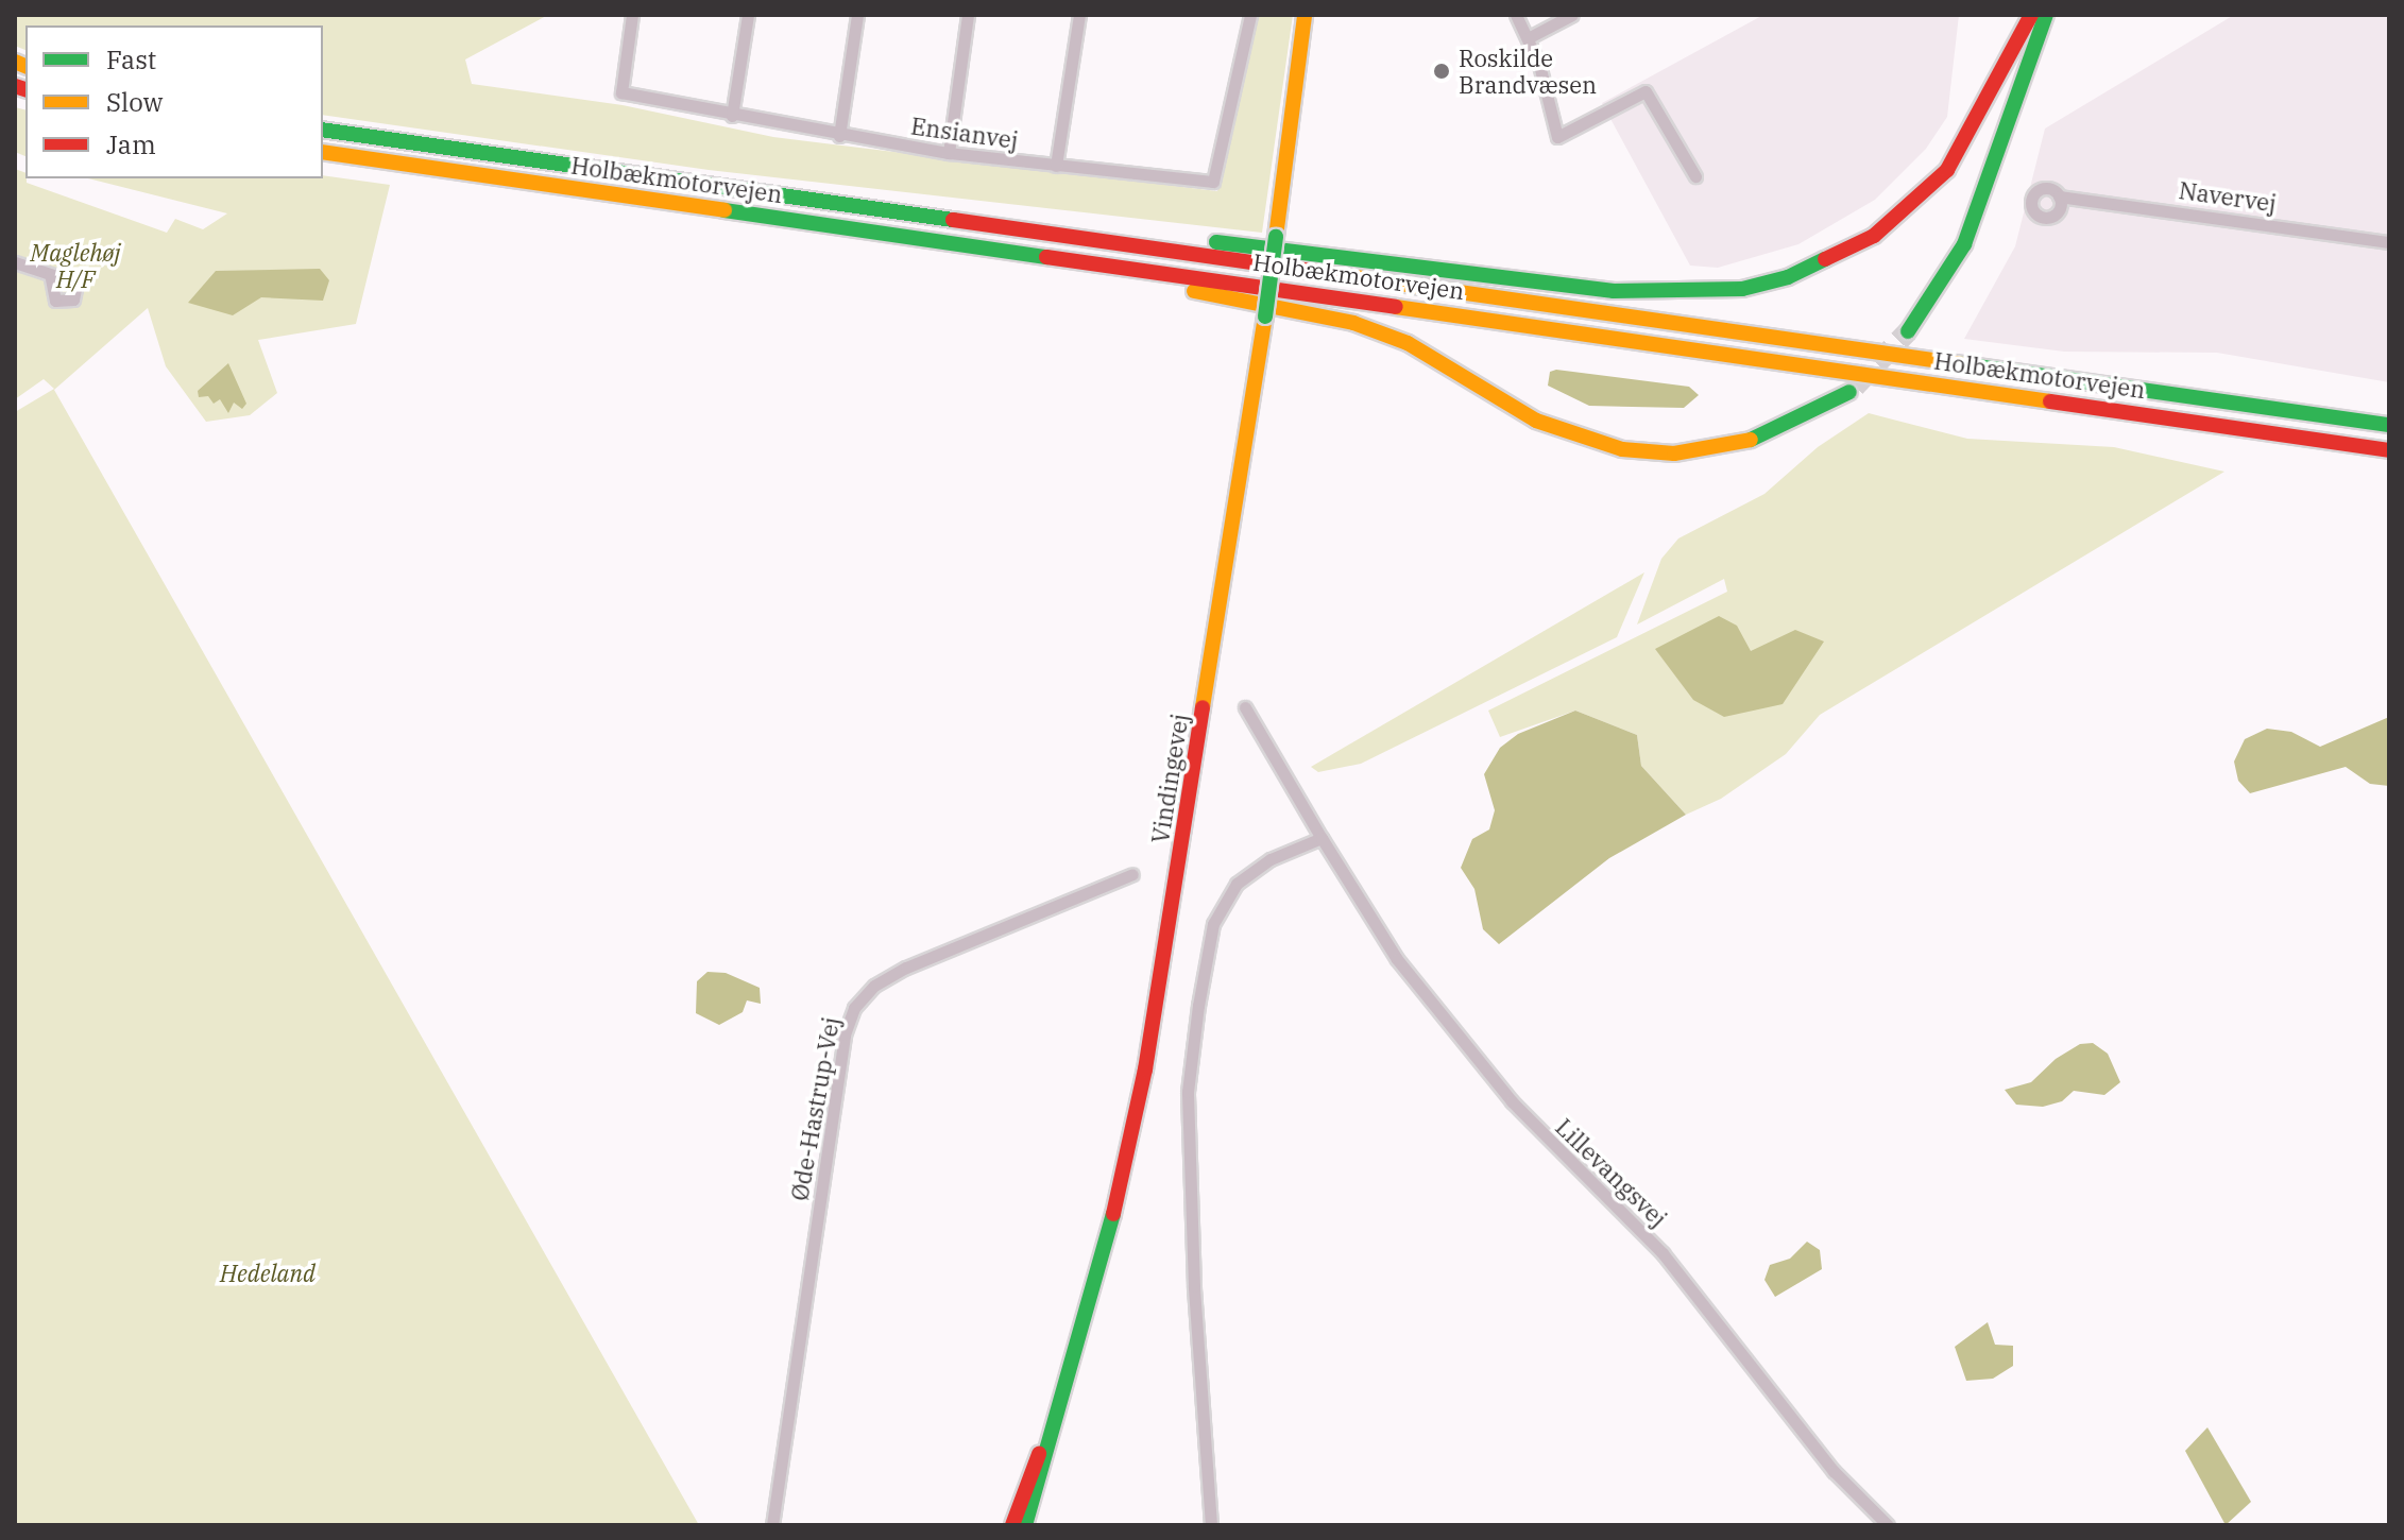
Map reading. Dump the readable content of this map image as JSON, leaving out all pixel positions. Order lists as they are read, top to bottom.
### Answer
{
  "streets": {
    "main road": ["Holbækmotorvejen", "Vindingevej"],
    "street": [
      "Ensianvej",
      "Navervej",
      "Øde-Hastrup-Vej",
      "Lillevangsvej"
    ]
  },
  "parks": ["Maglehøj H/F", "Hedeland"],
  "places": ["Roskilde Brandvæsen"],
  "legend": ["Fast", "Slow", "Jam"]
}
